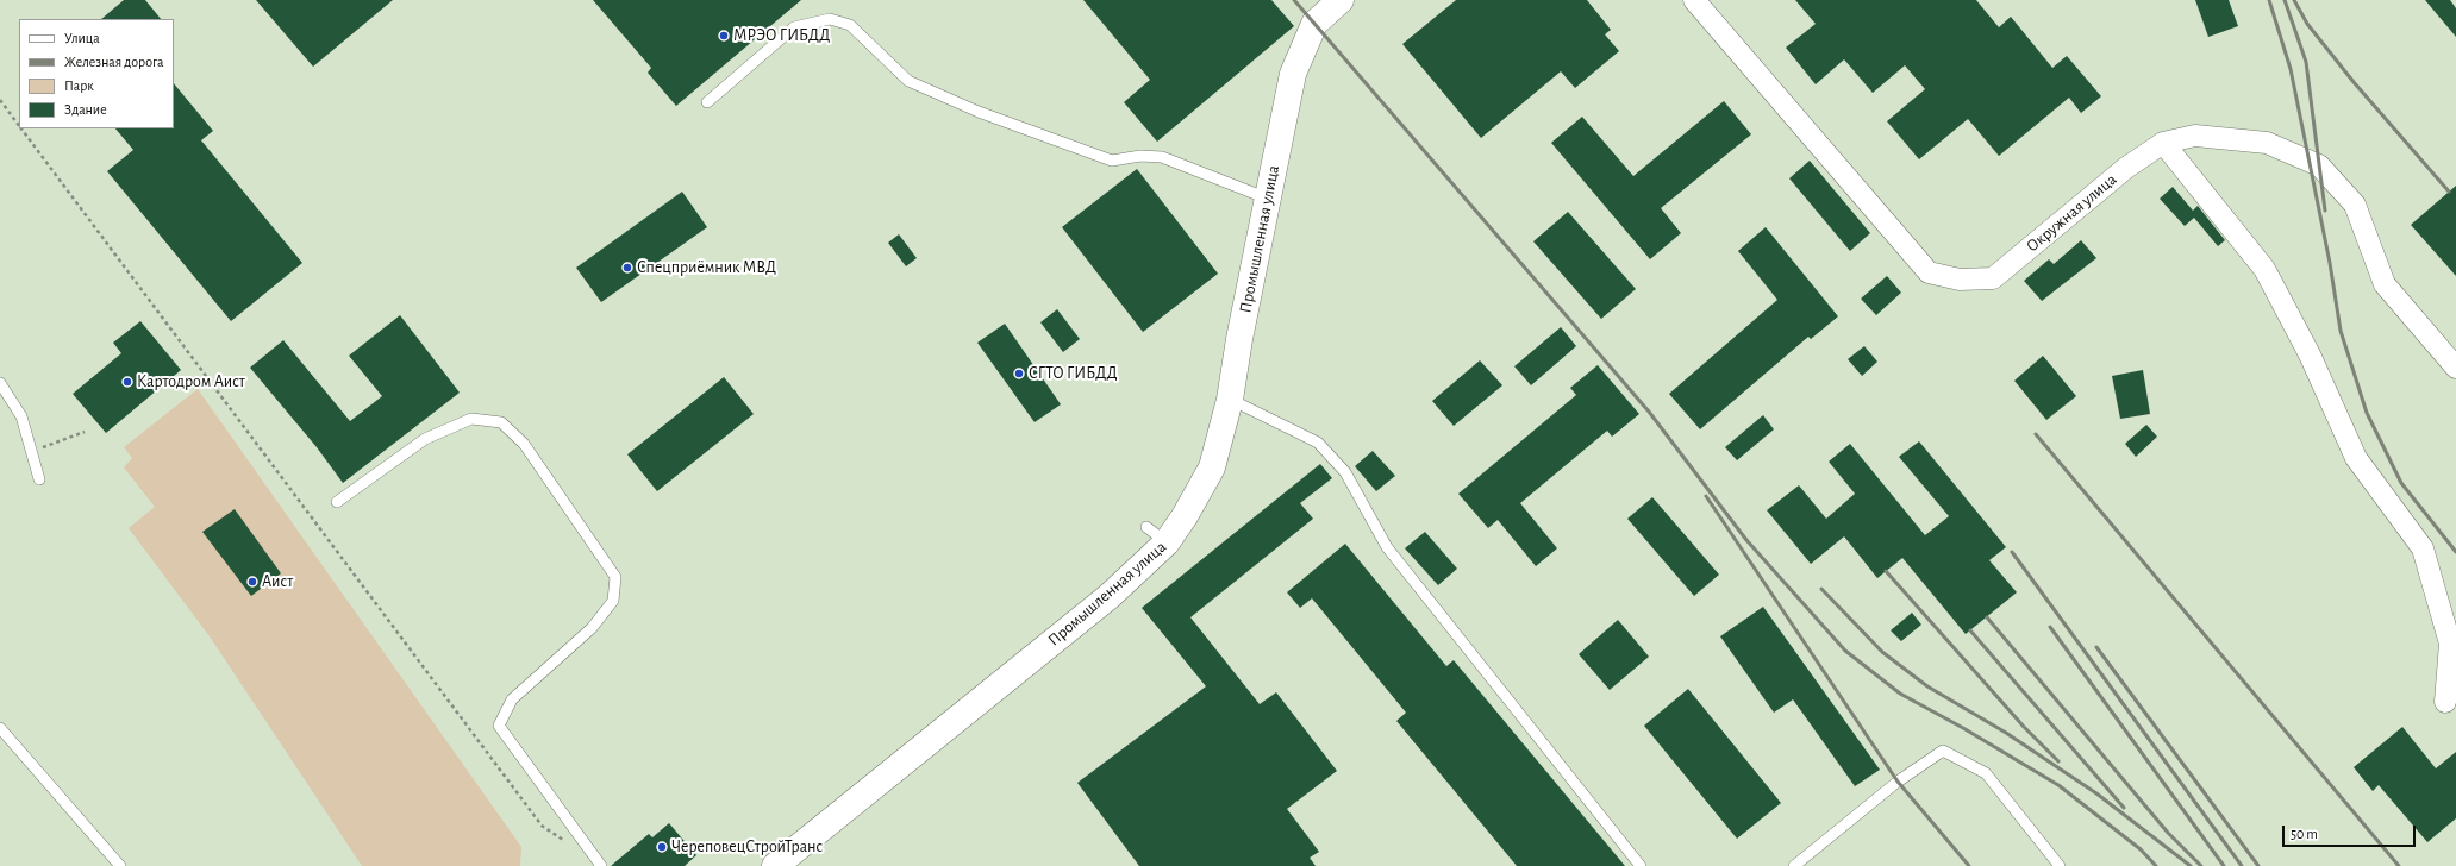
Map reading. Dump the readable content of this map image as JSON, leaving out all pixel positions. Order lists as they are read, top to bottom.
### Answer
{
  "streets": {
    "street": ["Окружная улица", "Промышленная улица"]
  },
  "places": [
    "МРЭО ГИБДД",
    "Спецприёмник МВД",
    "СГТО ГИБДД",
    "Картодром Аист",
    "Аист",
    "ЧереповецСтройТранс"
  ],
  "legend": [
    "Улица",
    "Железная дорога",
    "Парк",
    "Здание"
  ],
  "scale_bar": "50 m"
}
